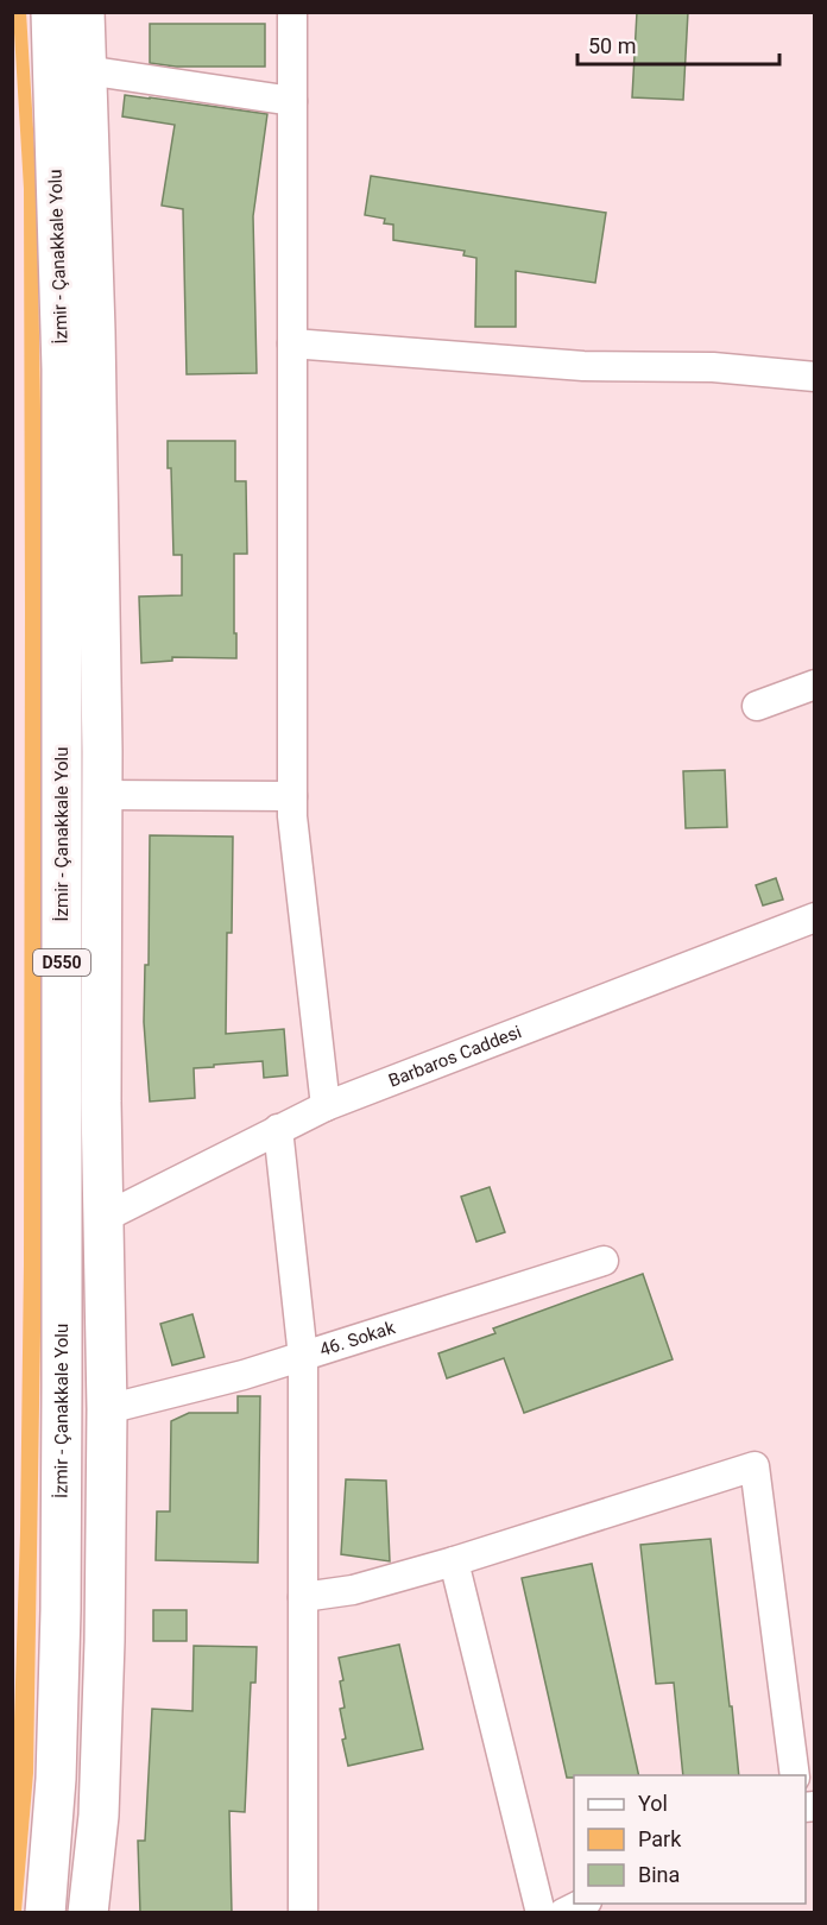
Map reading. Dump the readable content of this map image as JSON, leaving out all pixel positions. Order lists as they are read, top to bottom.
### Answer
{
  "streets": {
    "main road": ["İzmir - Çanakkale Yolu", "D550"],
    "street": ["Barbaros Caddesi", "46. Sokak"]
  },
  "legend": ["Yol", "Park", "Bina"],
  "scale_bar": "50 m"
}
